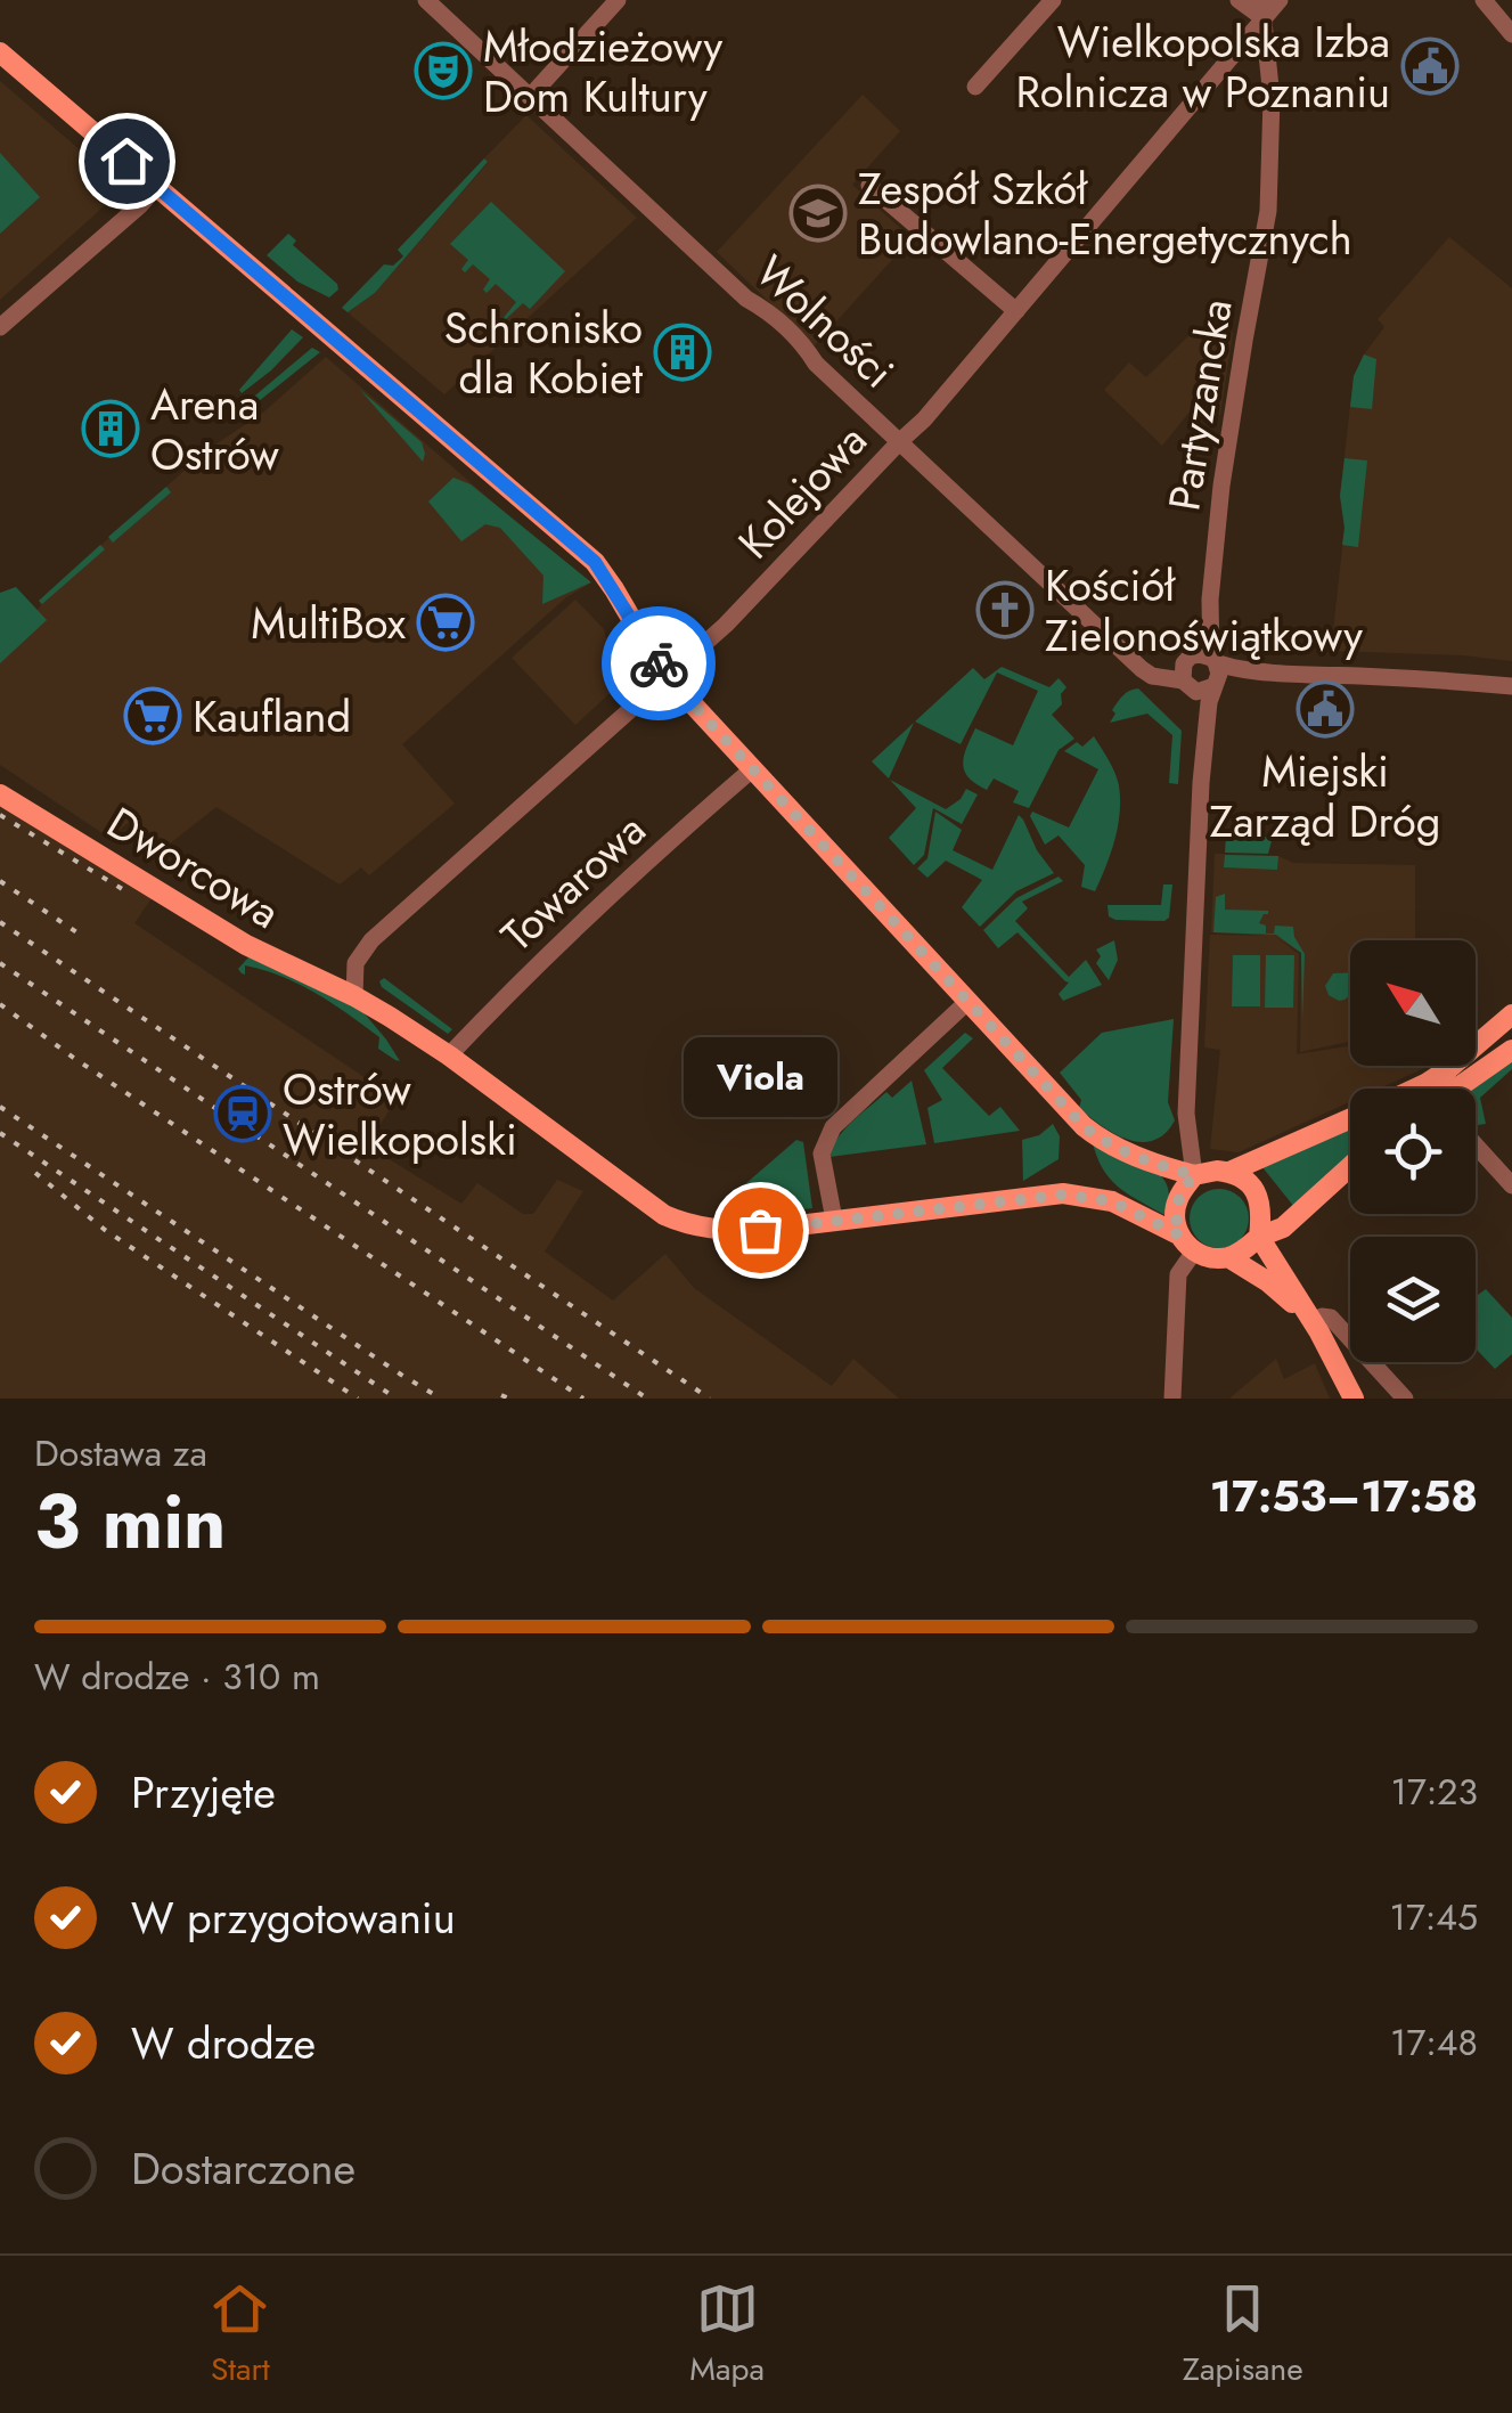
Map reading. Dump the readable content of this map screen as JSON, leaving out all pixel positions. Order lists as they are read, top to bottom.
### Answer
{
  "streets": {
    "main road": ["Dworcowa"],
    "street": [
      "Wolności",
      "Partyzancka",
      "Kolejowa",
      "Towarowa"
    ]
  },
  "crossings": [
    ["Wolności", "Partyzancka"],
    ["Wolności", "Kolejowa"],
    ["Partyzancka", "Kolejowa"],
    ["Kolejowa", "Dworcowa"]
  ],
  "places": {
    "public building": ["Wielkopolska Izba Rolnicza w Poznaniu", "Miejski Zarząd Dróg"],
    "theatre": ["Młodzieżowy Dom Kultury"],
    "school or university": ["Zespół Szkół Budowlano-Energetycznych"],
    "building": ["Schronisko dla Kobiet", "Arena Ostrów"],
    "church": ["Kościół Zielonoświątkowy"],
    "supermarket": ["MultiBox", "Kaufland"],
    "station": ["Ostrów Wielkopolski"],
    "other": ["Viola"]
  },
  "north": "top left",
  "page": {
    "bubble": "Viola",
    "heading": ["3 min", "Dostawa za", "17:53–17:58"],
    "bar": "W drodze · 310 m",
    "list": [
      ["Przyjęte", "17:23"],
      ["W przygotowaniu", "17:45"],
      ["W drodze", "17:48"],
      "Dostarczone"
    ],
    "tabs": ["Start", "Mapa", "Zapisane"]
  }
}
